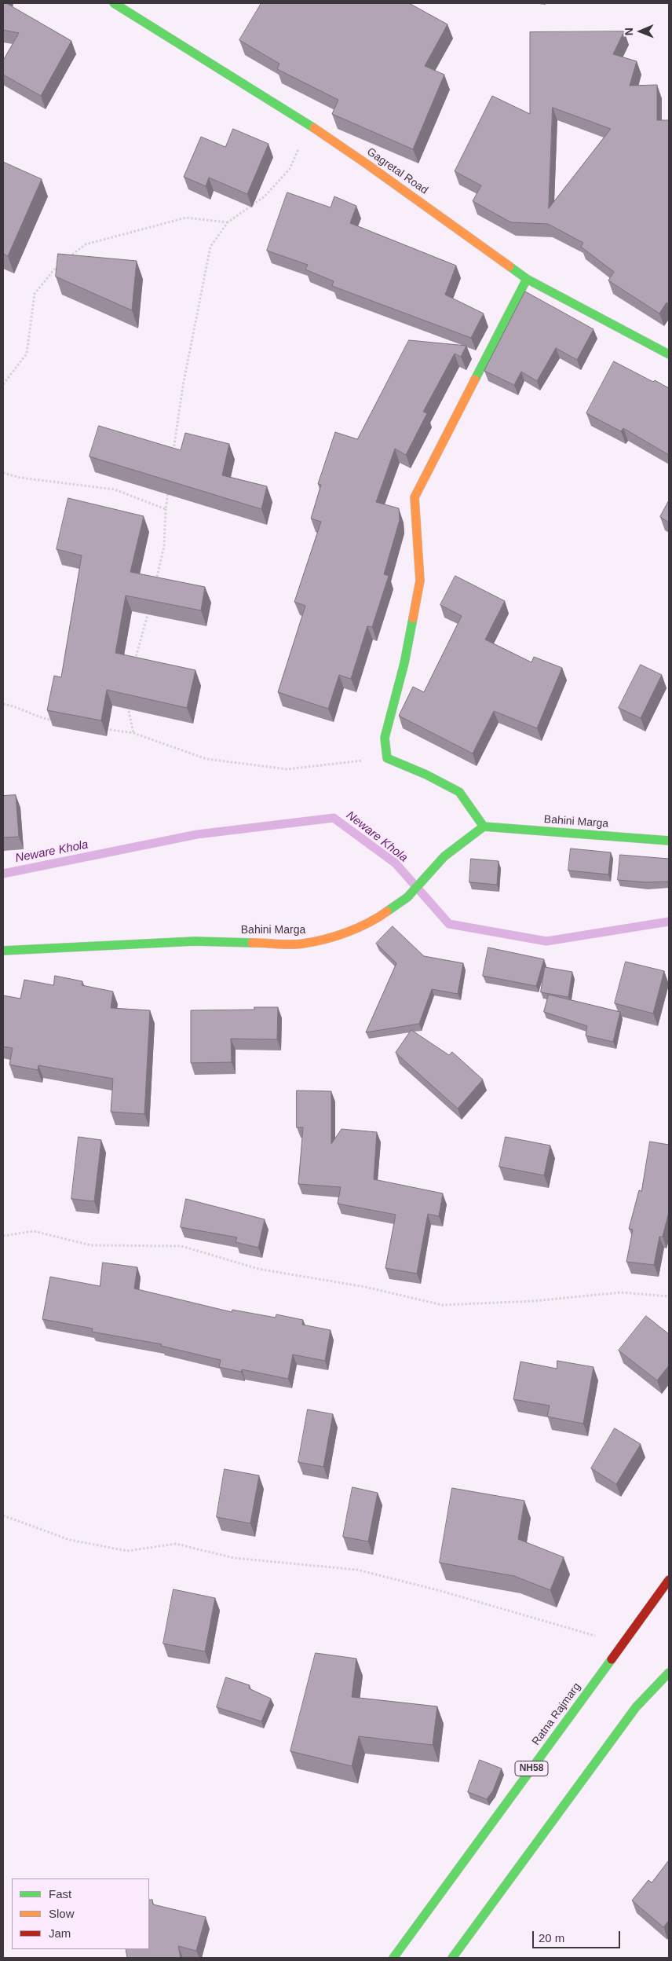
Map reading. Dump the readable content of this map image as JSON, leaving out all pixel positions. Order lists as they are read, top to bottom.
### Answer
{
  "streets": {
    "street": [
      "Gagretal Road",
      "Bahini Marga",
      "Ratna Rajmarg",
      "NH58"
    ]
  },
  "water": ["Neware Khola"],
  "legend": ["Fast", "Slow", "Jam"],
  "scale_bar": "20 m",
  "north": "left"
}
